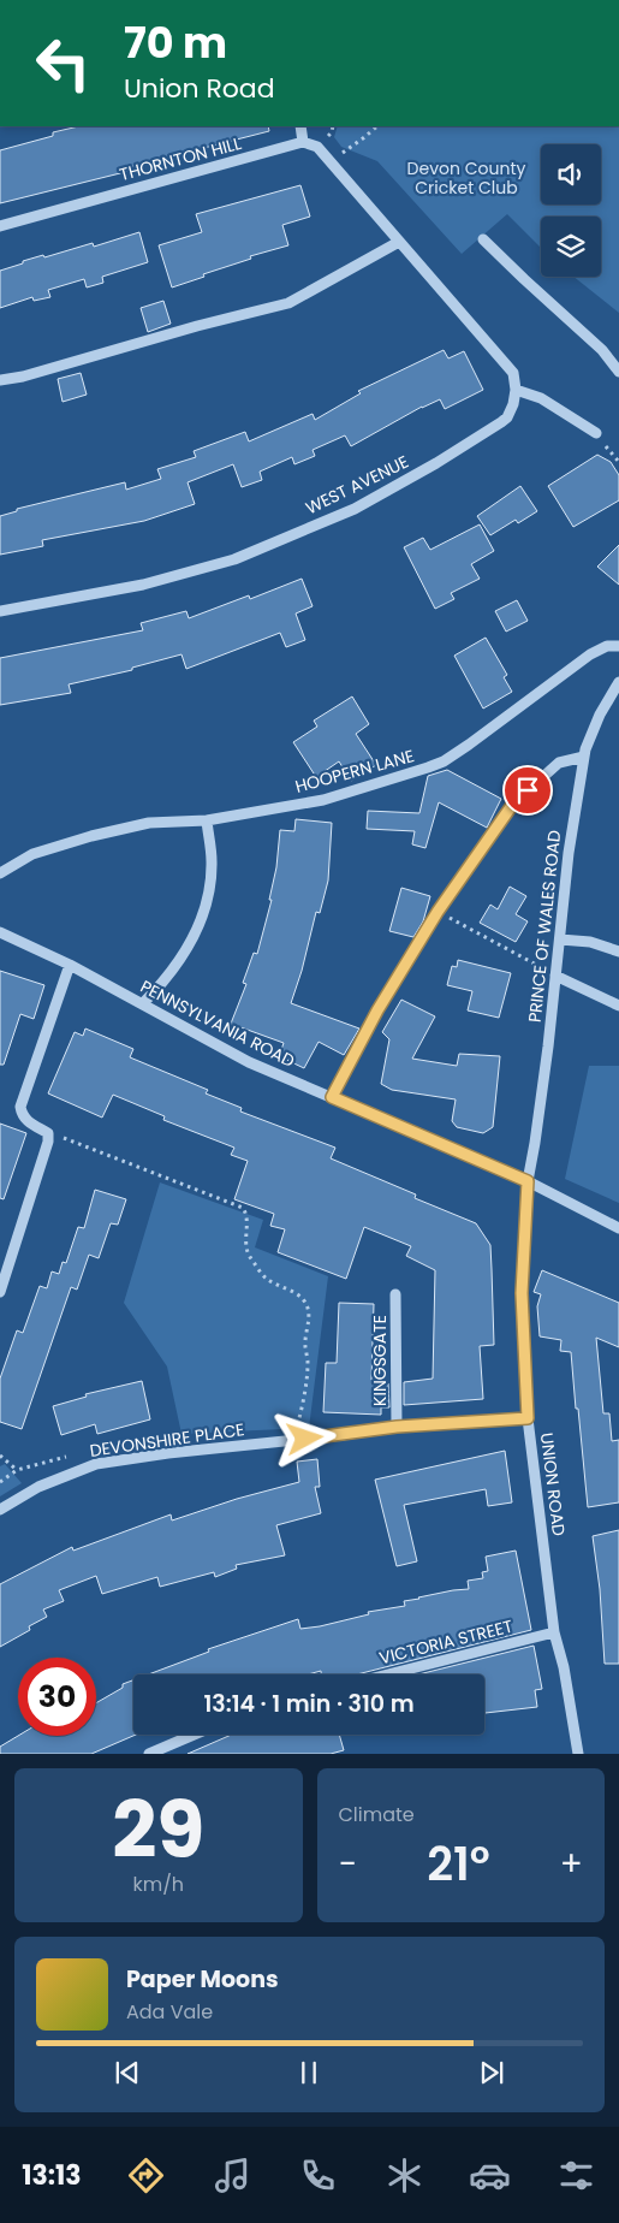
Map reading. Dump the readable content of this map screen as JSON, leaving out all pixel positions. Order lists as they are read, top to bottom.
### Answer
{
  "streets": {
    "street": [
      "THORNTON HILL",
      "WEST AVENUE",
      "HOOPERN LANE",
      "PRINCE OF WALES ROAD",
      "PENNSYLVANIA ROAD",
      "KINGSGATE",
      "DEVONSHIRE PLACE",
      "UNION ROAD",
      "VICTORIA STREET"
    ]
  },
  "crossings": [
    ["PRINCE OF WALES ROAD", "PENNSYLVANIA ROAD"],
    ["PRINCE OF WALES ROAD", "UNION ROAD"],
    ["PENNSYLVANIA ROAD", "UNION ROAD"],
    ["KINGSGATE", "DEVONSHIRE PLACE"],
    ["DEVONSHIRE PLACE", "UNION ROAD"],
    ["UNION ROAD", "VICTORIA STREET"]
  ],
  "parks": ["Devon County Cricket Club"],
  "page": {
    "turn": ["70 m", "Union Road"],
    "limit": "30",
    "trip": "13:14 · 1 min · 310 m",
    "tile": [
      ["29", "km/h"],
      "Climate"
    ],
    "heat": ["−", "21°", "+"],
    "song": ["Paper Moons", "Ada Vale"],
    "tabs": "13:13"
  }
}
